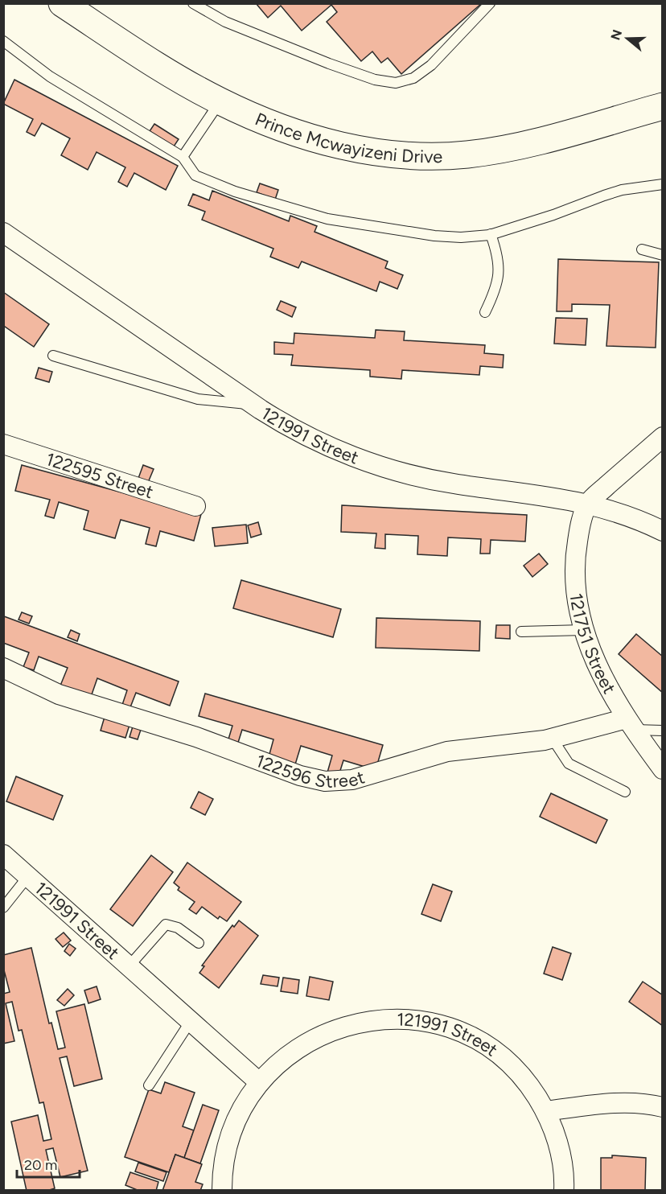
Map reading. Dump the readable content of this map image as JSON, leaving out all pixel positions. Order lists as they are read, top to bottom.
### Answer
{
  "streets": {
    "street": [
      "Prince Mcwayizeni Drive",
      "121991 Street",
      "122595 Street",
      "121751 Street",
      "122596 Street"
    ]
  },
  "crossings": [
    ["121991 Street", "121751 Street"],
    ["121751 Street", "122596 Street"]
  ],
  "scale_bar": "20 m",
  "north": "left"
}
